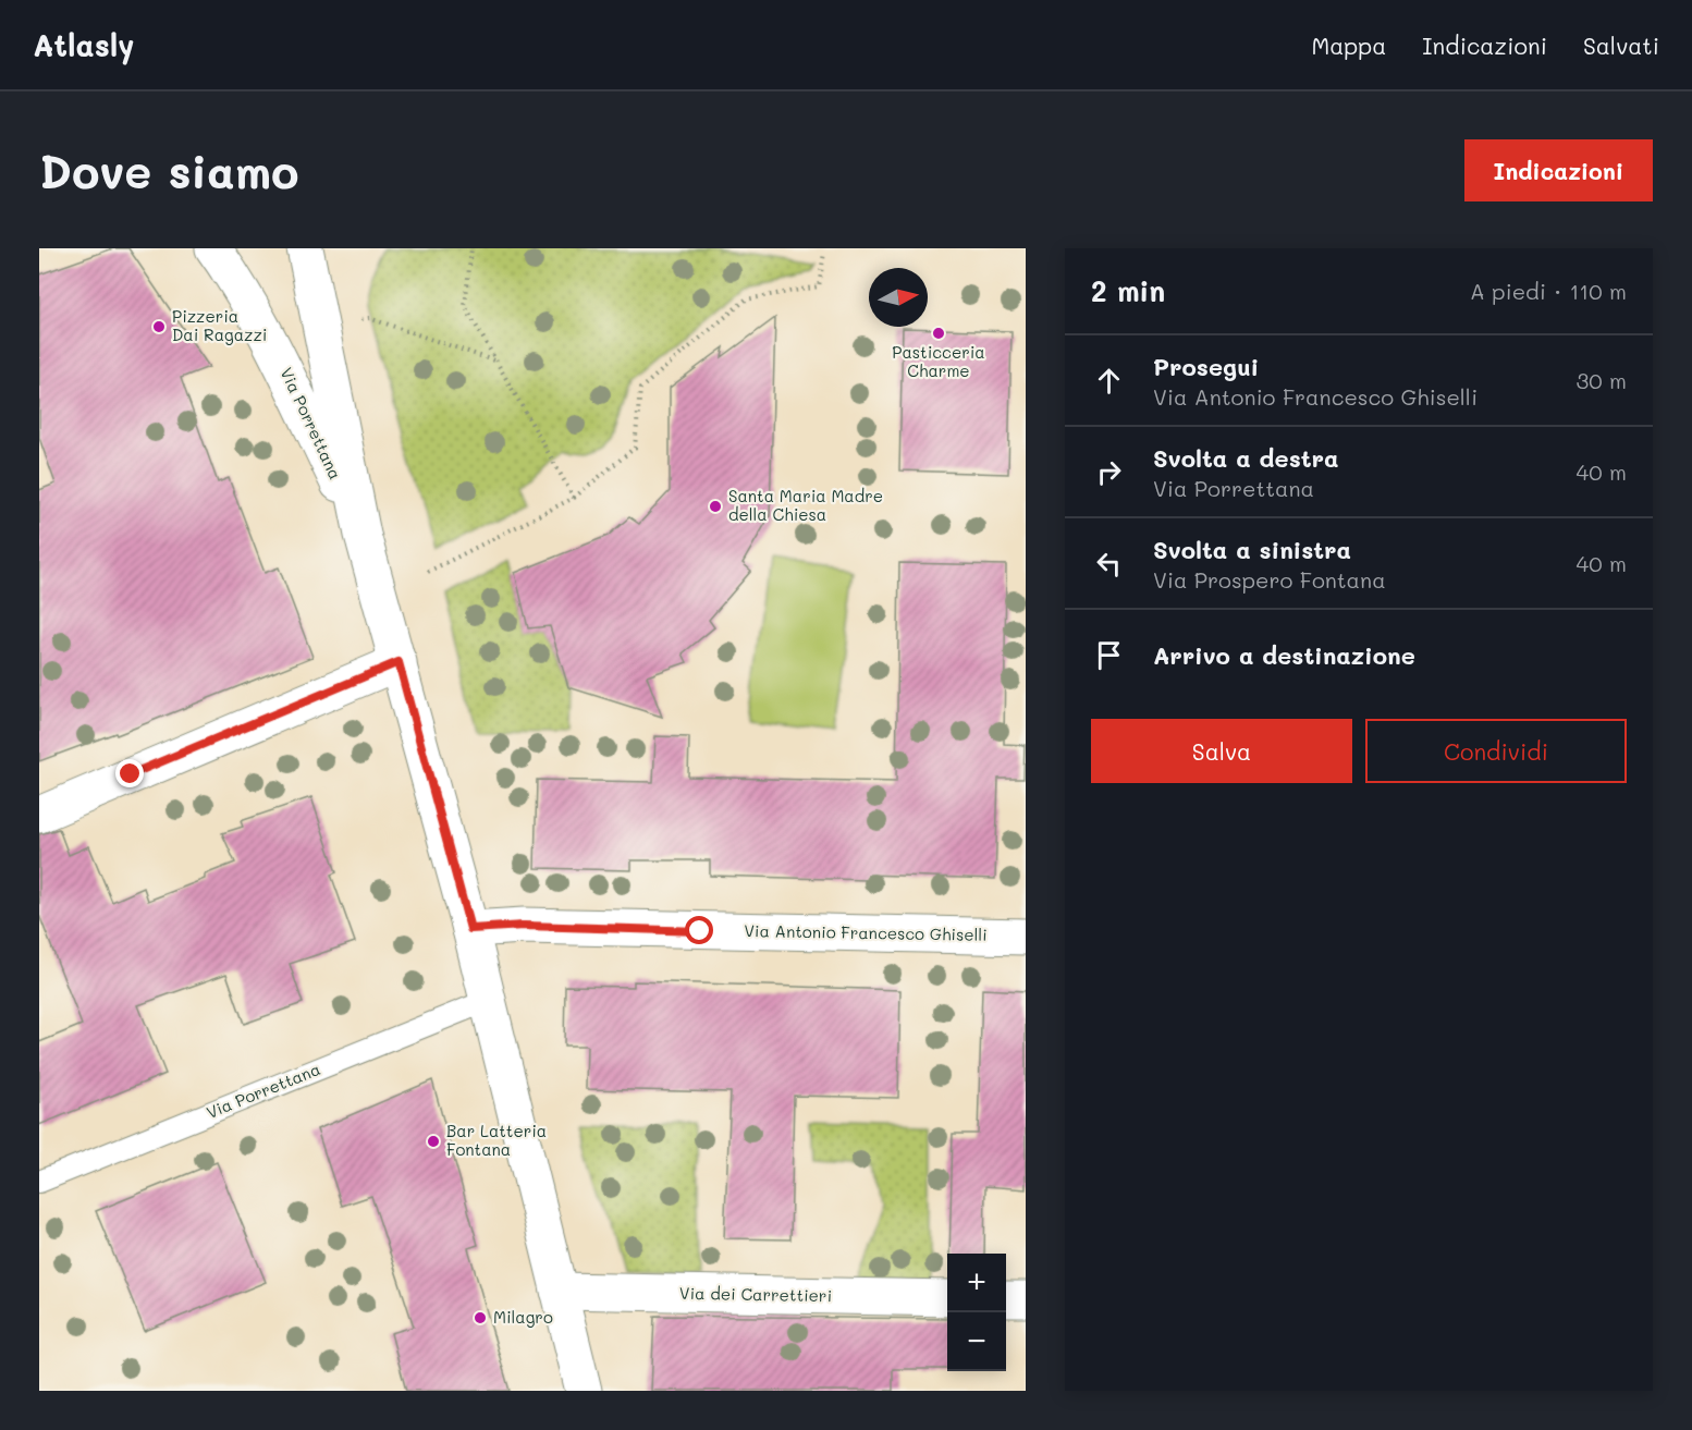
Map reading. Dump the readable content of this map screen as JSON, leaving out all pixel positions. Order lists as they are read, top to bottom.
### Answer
{
  "streets": {
    "main road": ["Via Porrettana", "Via Antonio Francesco Ghiselli", "Via dei Carrettieri"]
  },
  "crossings": [
    ["Via Porrettana", "Via Antonio Francesco Ghiselli"],
    ["Via Porrettana", "Via dei Carrettieri"]
  ],
  "places": [
    "Pizzeria Dai Ragazzi",
    "Pasticceria Charme",
    "Santa Maria Madre della Chiesa",
    "Bar Latteria Fontana",
    "Milagro"
  ],
  "north": "right",
  "page": {
    "header": "Atlasly",
    "nav": ["Mappa", "Indicazioni", "Salvati"],
    "buttons": [
      "Indicazioni",
      ["Salva", "Condividi"]
    ],
    "title": "Dove siamo",
    "heading": ["2 min", "A piedi · 110 m"],
    "list": [
      ["Prosegui", "Via Antonio Francesco Ghiselli", "30 m"],
      ["Svolta a destra", "Via Porrettana", "40 m"],
      ["Svolta a sinistra", "Via Prospero Fontana", "40 m"],
      "Arrivo a destinazione"
    ],
    "map_buttons": ["+", "−"]
  }
}
